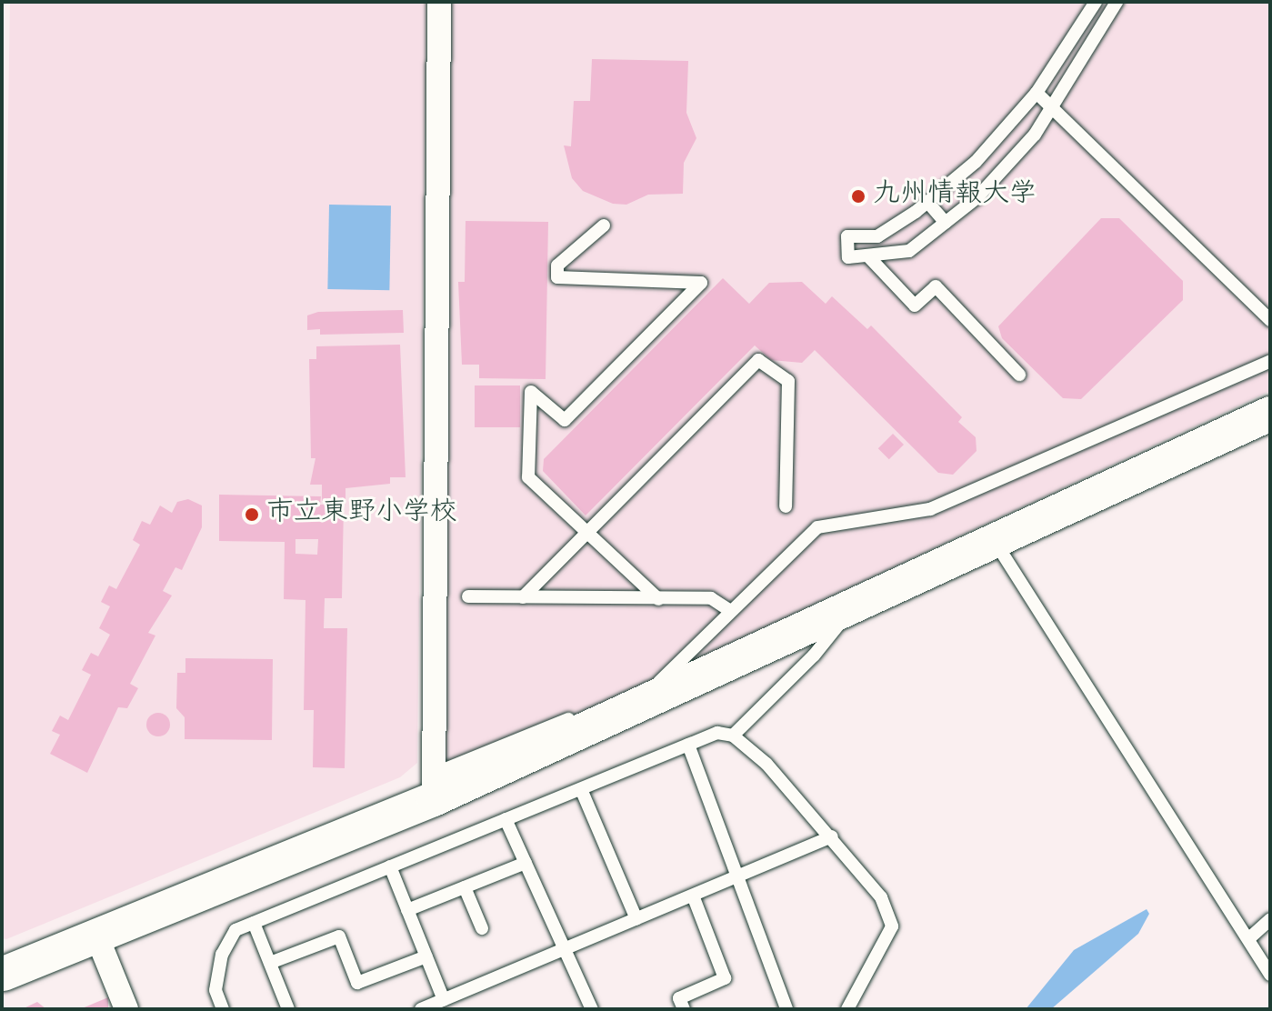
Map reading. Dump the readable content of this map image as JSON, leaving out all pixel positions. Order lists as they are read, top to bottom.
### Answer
{
  "places": ["九州情報大学", "市立東野小学校"]
}
